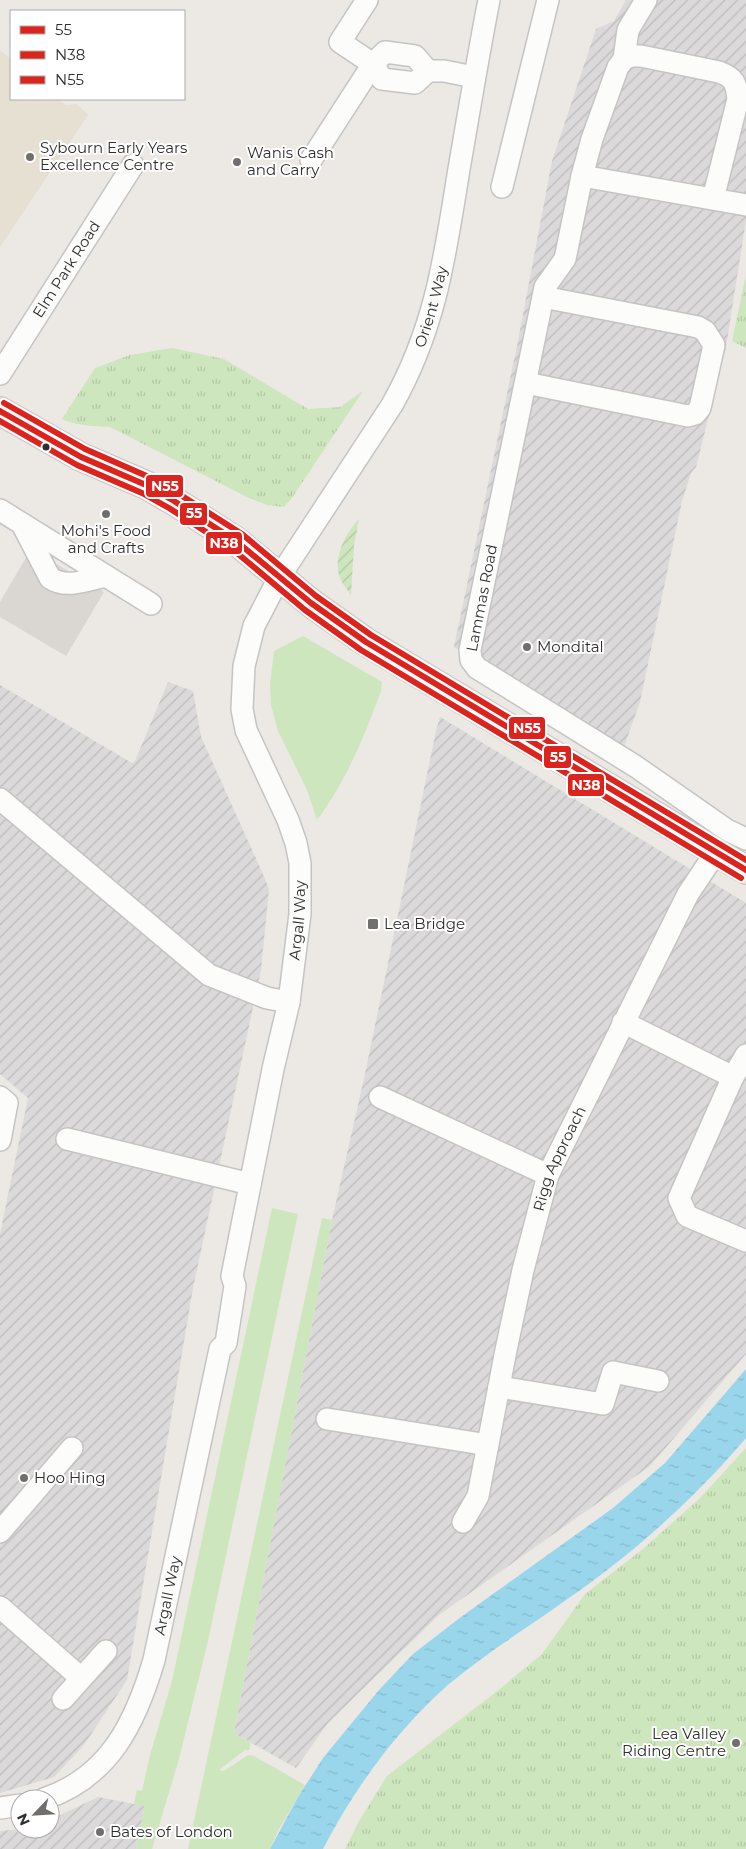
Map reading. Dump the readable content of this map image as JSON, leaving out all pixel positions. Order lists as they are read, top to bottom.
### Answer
{
  "streets": {
    "street": [
      "Elm Park Road",
      "Orient Way",
      "Lammas Road",
      "Argall Way",
      "Rigg Approach"
    ]
  },
  "crossings": [
    ["Orient Way", "Argall Way"]
  ],
  "places": {
    "other": [
      "Sybourn Early Years Excellence Centre",
      "Wanis Cash and Carry",
      "Mohi's Food and Crafts",
      "Mondital",
      "Hoo Hing",
      "Lea Valley Riding Centre",
      "Bates of London"
    ],
    "transit": ["Lea Bridge"]
  },
  "lines": ["transit line N55", "transit line 55", "transit line N38"],
  "legend": ["55", "N38", "N55"],
  "north": "bottom left"
}
